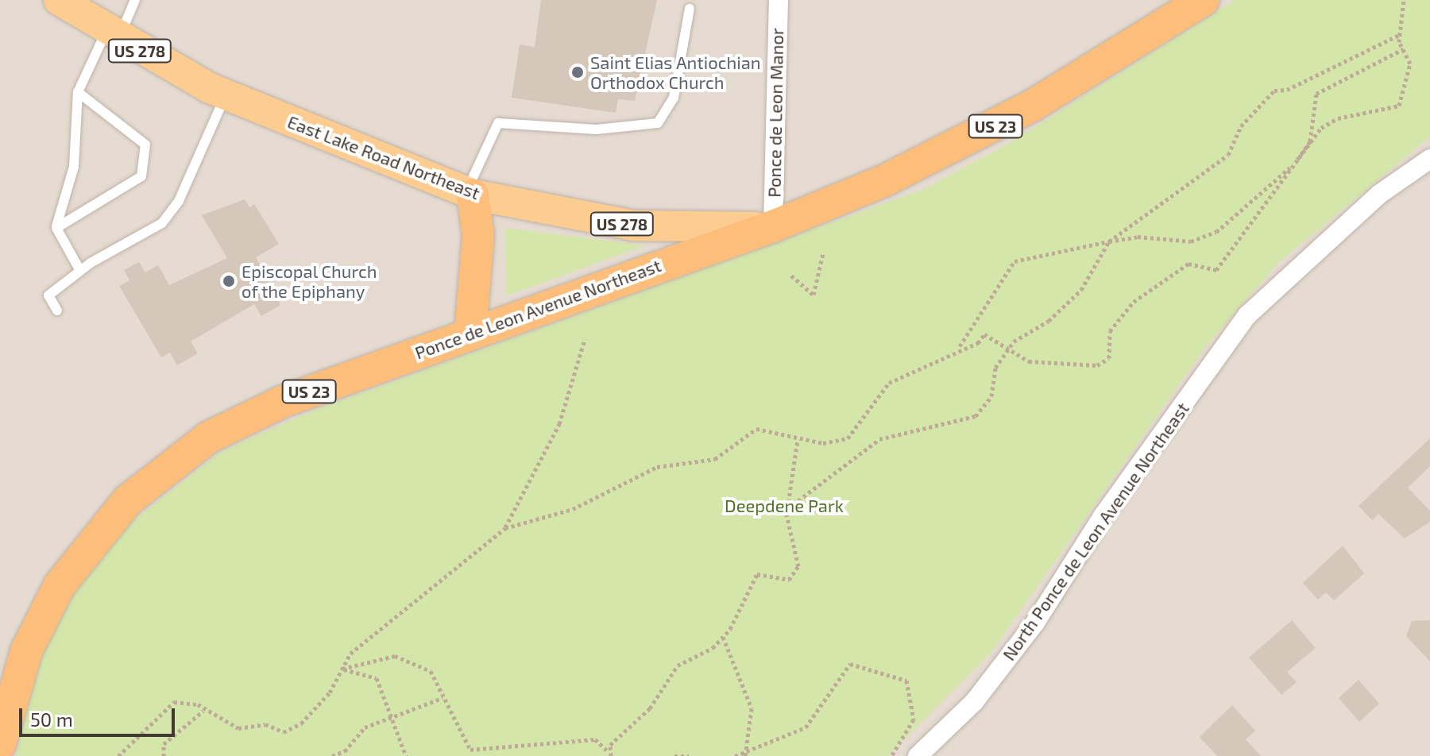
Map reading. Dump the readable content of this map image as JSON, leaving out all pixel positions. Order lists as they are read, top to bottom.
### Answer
{
  "streets": {
    "highway": ["US 23", "Ponce de Leon Avenue Northeast"],
    "main road": ["US 278", "East Lake Road Northeast"],
    "street": ["Ponce de Leon Manor", "North Ponce de Leon Avenue Northeast"]
  },
  "crossings": [
    ["Ponce de Leon Manor", "East Lake Road Northeast"],
    ["Ponce de Leon Manor", "Ponce de Leon Avenue Northeast"],
    ["East Lake Road Northeast", "Ponce de Leon Avenue Northeast"]
  ],
  "parks": ["Deepdene Park"],
  "places": ["Saint Elias Antiochian Orthodox Church", "Episcopal Church of the Epiphany"],
  "scale_bar": "50 m"
}
